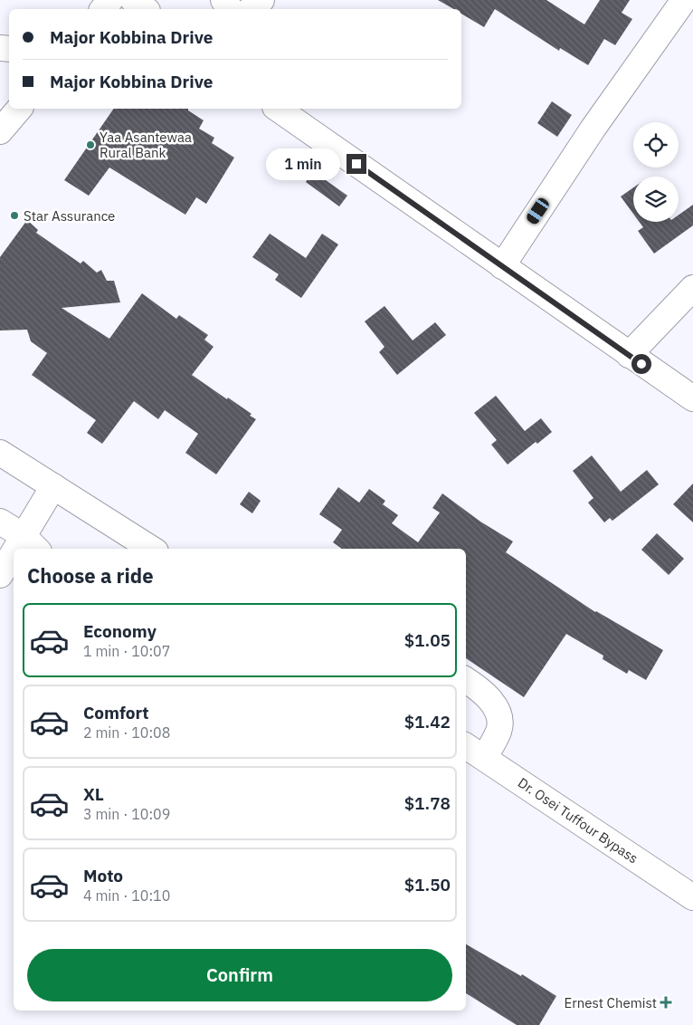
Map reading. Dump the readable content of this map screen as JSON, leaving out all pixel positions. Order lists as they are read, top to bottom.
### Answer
{
  "streets": {
    "main road": ["Dr. Osei Tuffour Bypass"]
  },
  "places": {
    "other": ["Yaa Asantewaa Rural Bank", "Star Assurance"],
    "health": ["Ernest Chemist"]
  },
  "page": {
    "banner": ["Major Kobbina Drive", "Major Kobbina Drive"],
    "bubble": "1 min",
    "heading": "Choose a ride",
    "list": [
      {
        "name": "Economy",
        "note": "1 min · 10:07",
        "value": "$1.05"
      },
      {
        "name": "Comfort",
        "note": "2 min · 10:08",
        "value": "$1.42"
      },
      {
        "name": "XL",
        "note": "3 min · 10:09",
        "value": "$1.78"
      },
      {
        "name": "Moto",
        "note": "4 min · 10:10",
        "value": "$1.50"
      }
    ],
    "buttons": "Confirm"
  }
}
